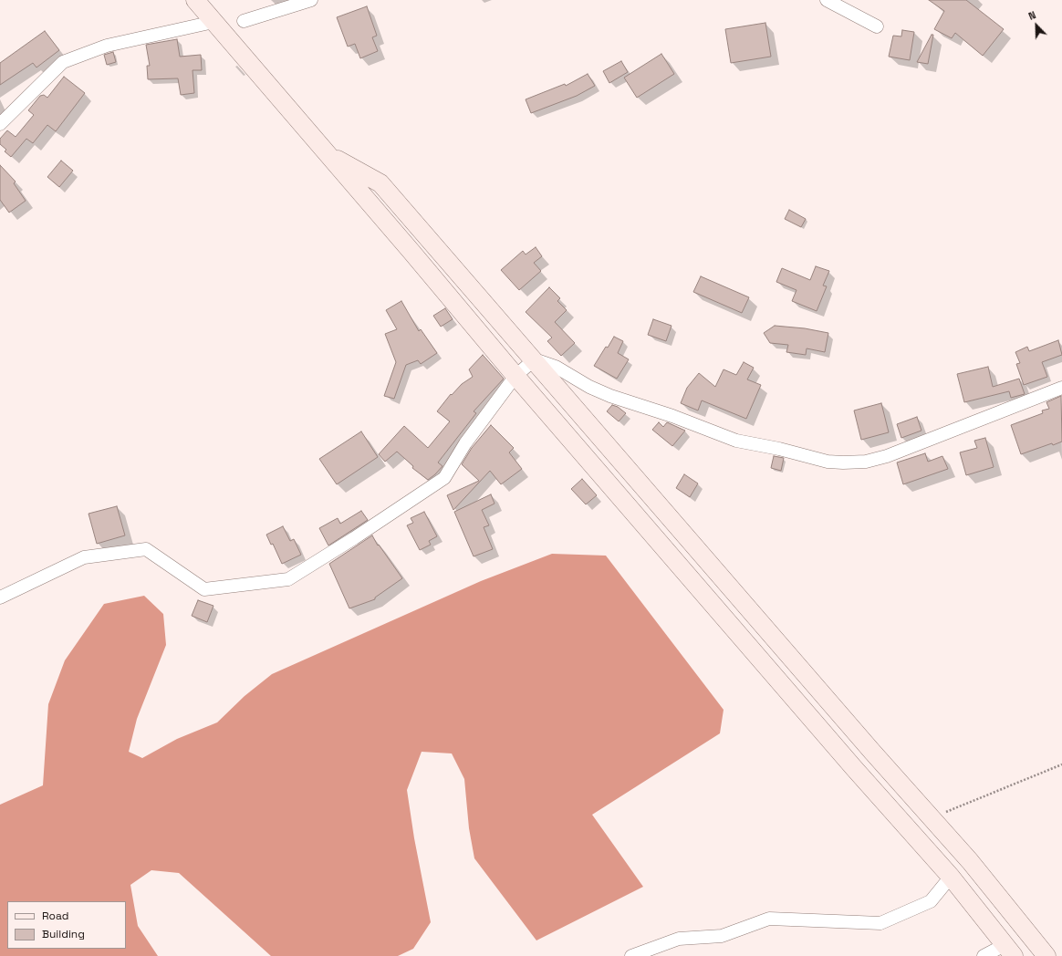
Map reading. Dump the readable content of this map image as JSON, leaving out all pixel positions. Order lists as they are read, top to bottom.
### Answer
{
  "legend": ["Road", "Building"],
  "north": "top left"
}
